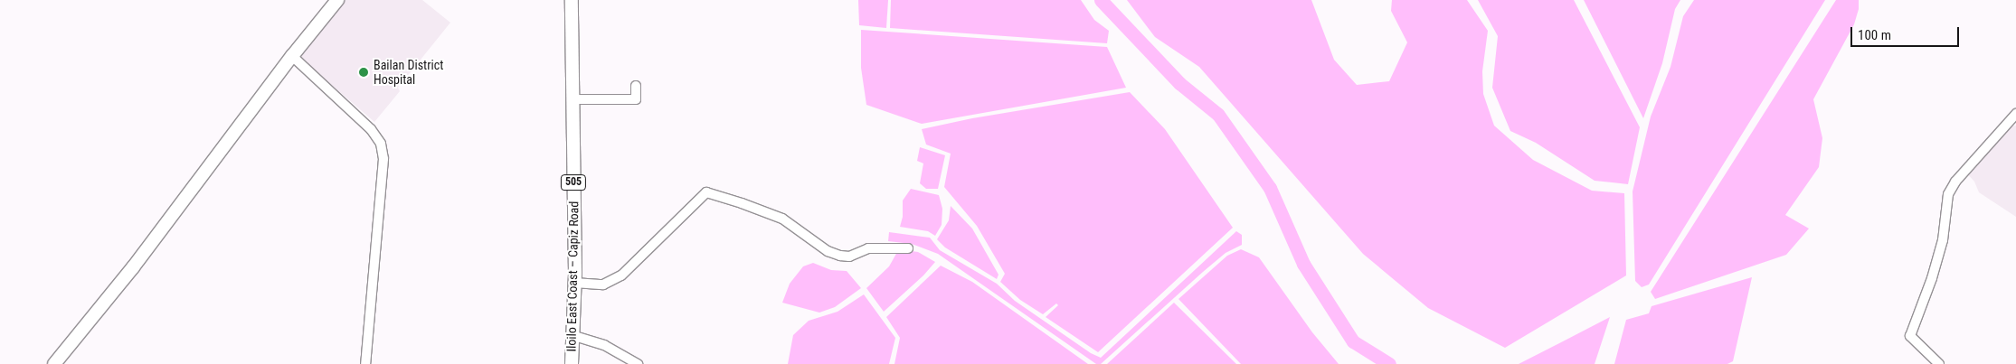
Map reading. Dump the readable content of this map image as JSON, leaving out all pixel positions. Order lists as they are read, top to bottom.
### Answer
{
  "streets": {
    "main road": ["505", "Iloilo East Coast – Capiz Road"]
  },
  "places": ["Bailan District Hospital"],
  "scale_bar": "100 m"
}
